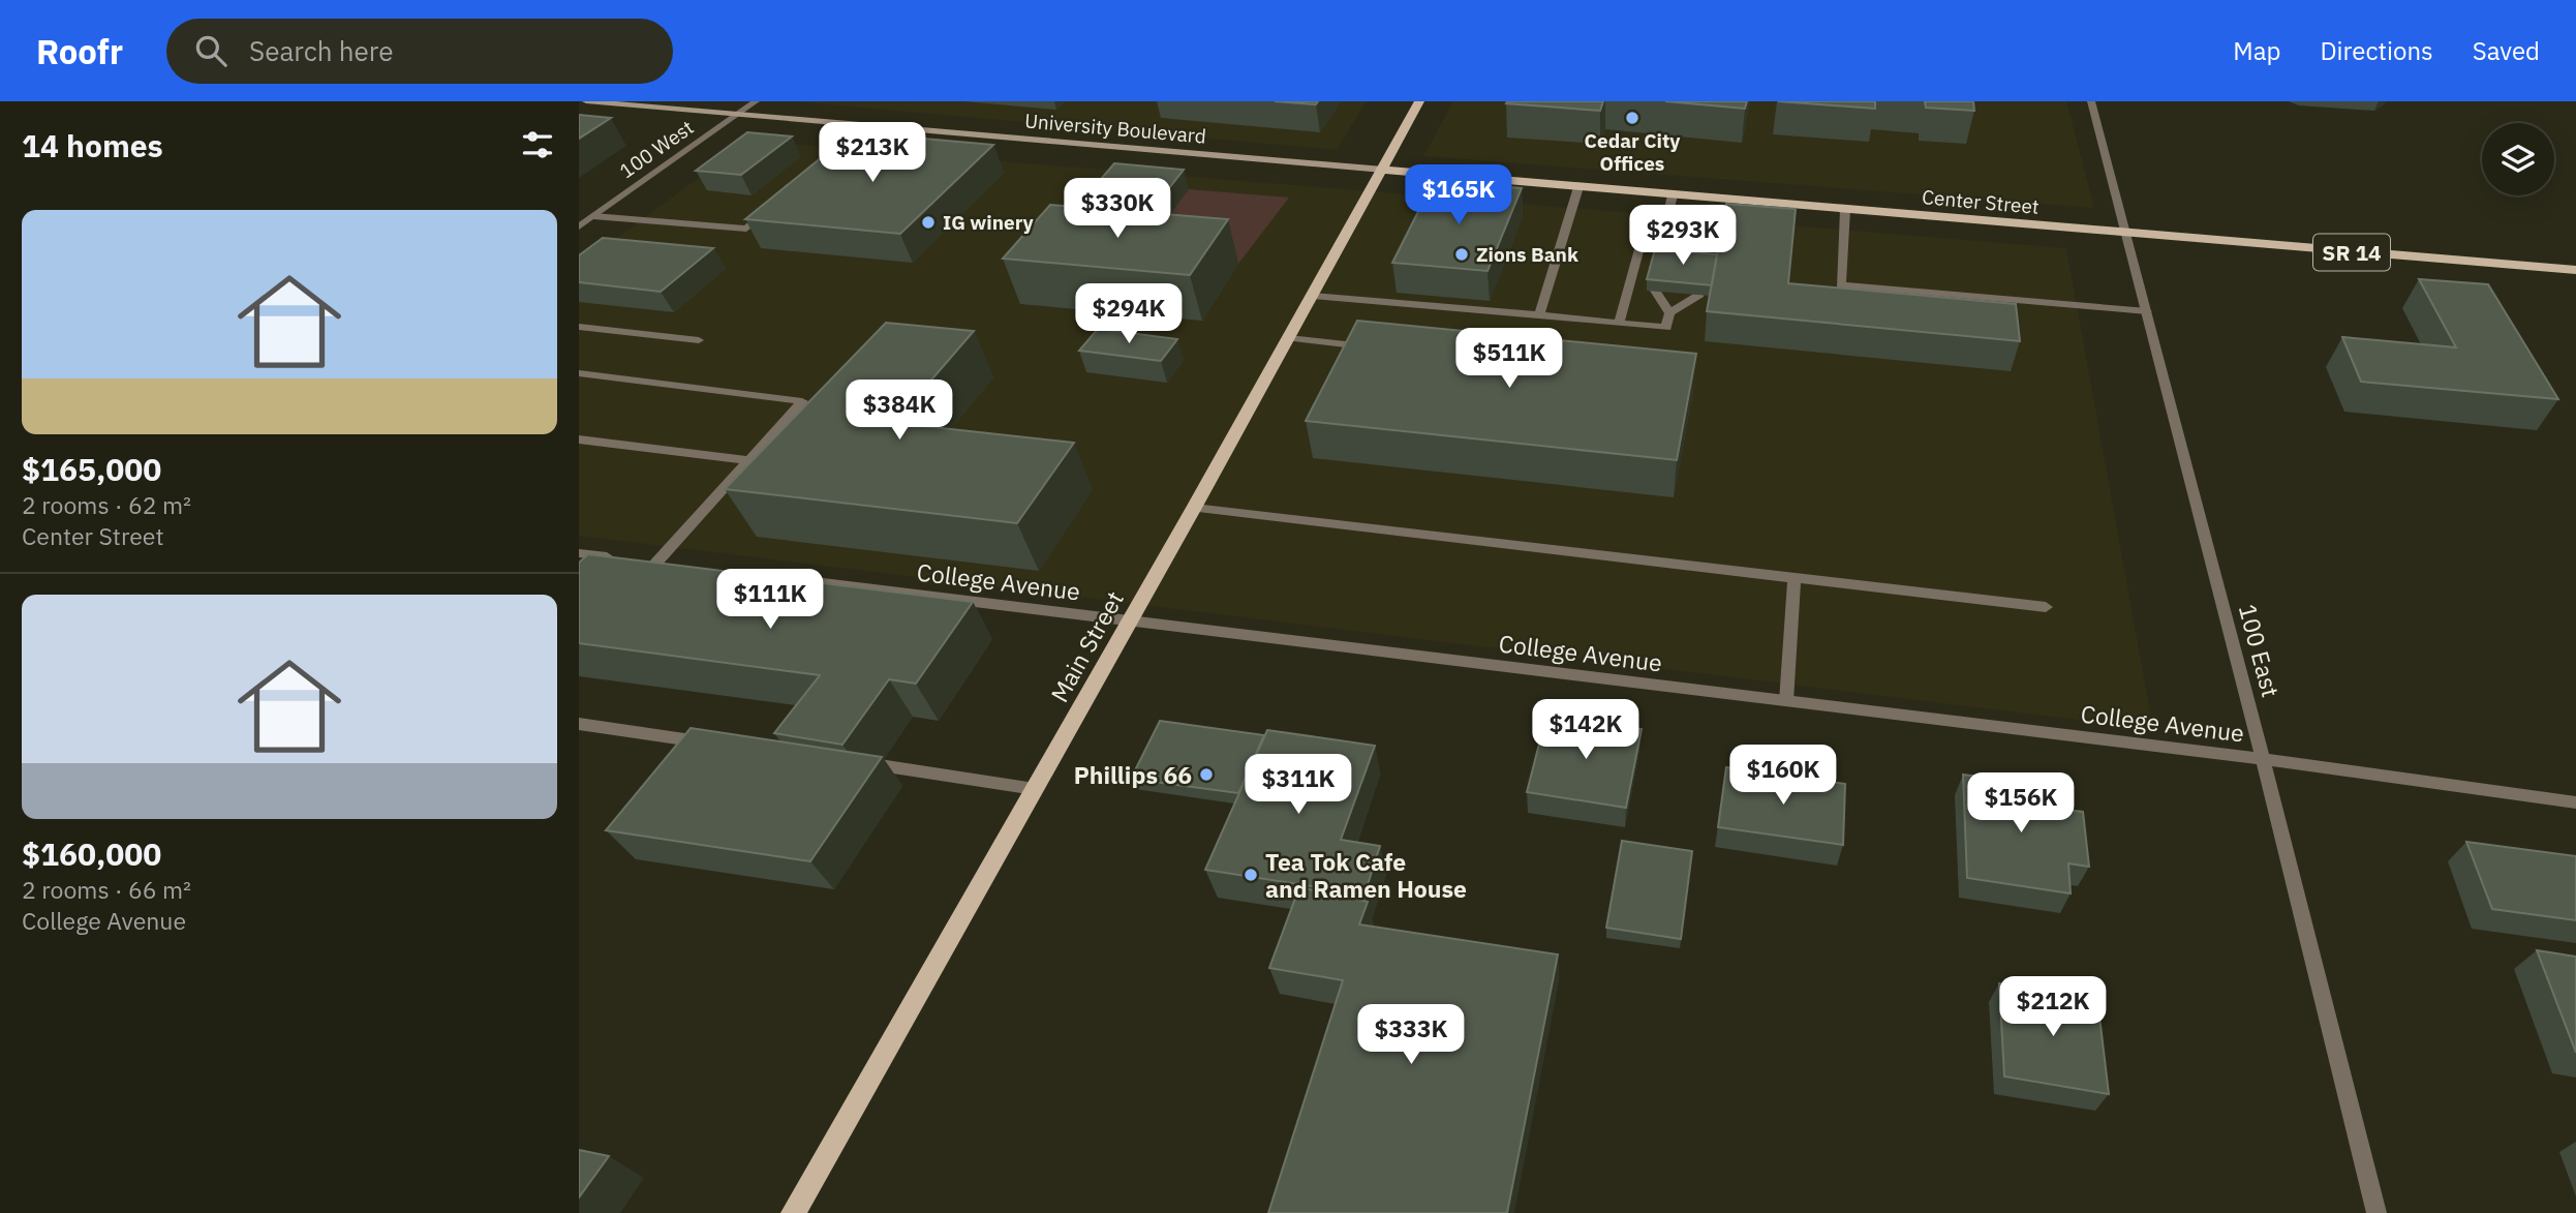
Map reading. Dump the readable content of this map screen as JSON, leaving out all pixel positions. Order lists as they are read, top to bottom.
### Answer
{
  "streets": {
    "main road": [
      "University Boulevard",
      "Center Street",
      "SR 14",
      "Main Street"
    ],
    "street": ["100 West", "College Avenue", "100 East"]
  },
  "crossings": [
    ["University Boulevard", "100 West"],
    ["University Boulevard", "Center Street"],
    ["University Boulevard", "Main Street"],
    ["Center Street", "Main Street"],
    ["Center Street", "100 East"],
    ["College Avenue", "Main Street"],
    ["College Avenue", "100 East"]
  ],
  "places": [
    "Cedar City Offices",
    "IG winery",
    "Zions Bank",
    "Phillips 66",
    "Tea Tok Cafe and Ramen House"
  ],
  "page": {
    "header": "Roofr",
    "search": "Search here",
    "nav": ["Map", "Directions", "Saved"],
    "heading": "14 homes",
    "price": [
      "$213K",
      "$165K",
      "$330K",
      "$293K",
      "$294K",
      "$511K",
      "$384K",
      "$111K",
      "$142K",
      "$160K",
      "$311K",
      "$156K",
      "$212K",
      "$333K"
    ],
    "list": [
      {
        "name": "$165,000",
        "note": "2 rooms · 62 m² · Center Street"
      },
      {
        "name": "$160,000",
        "note": "2 rooms · 66 m² · College Avenue"
      }
    ]
  }
}
